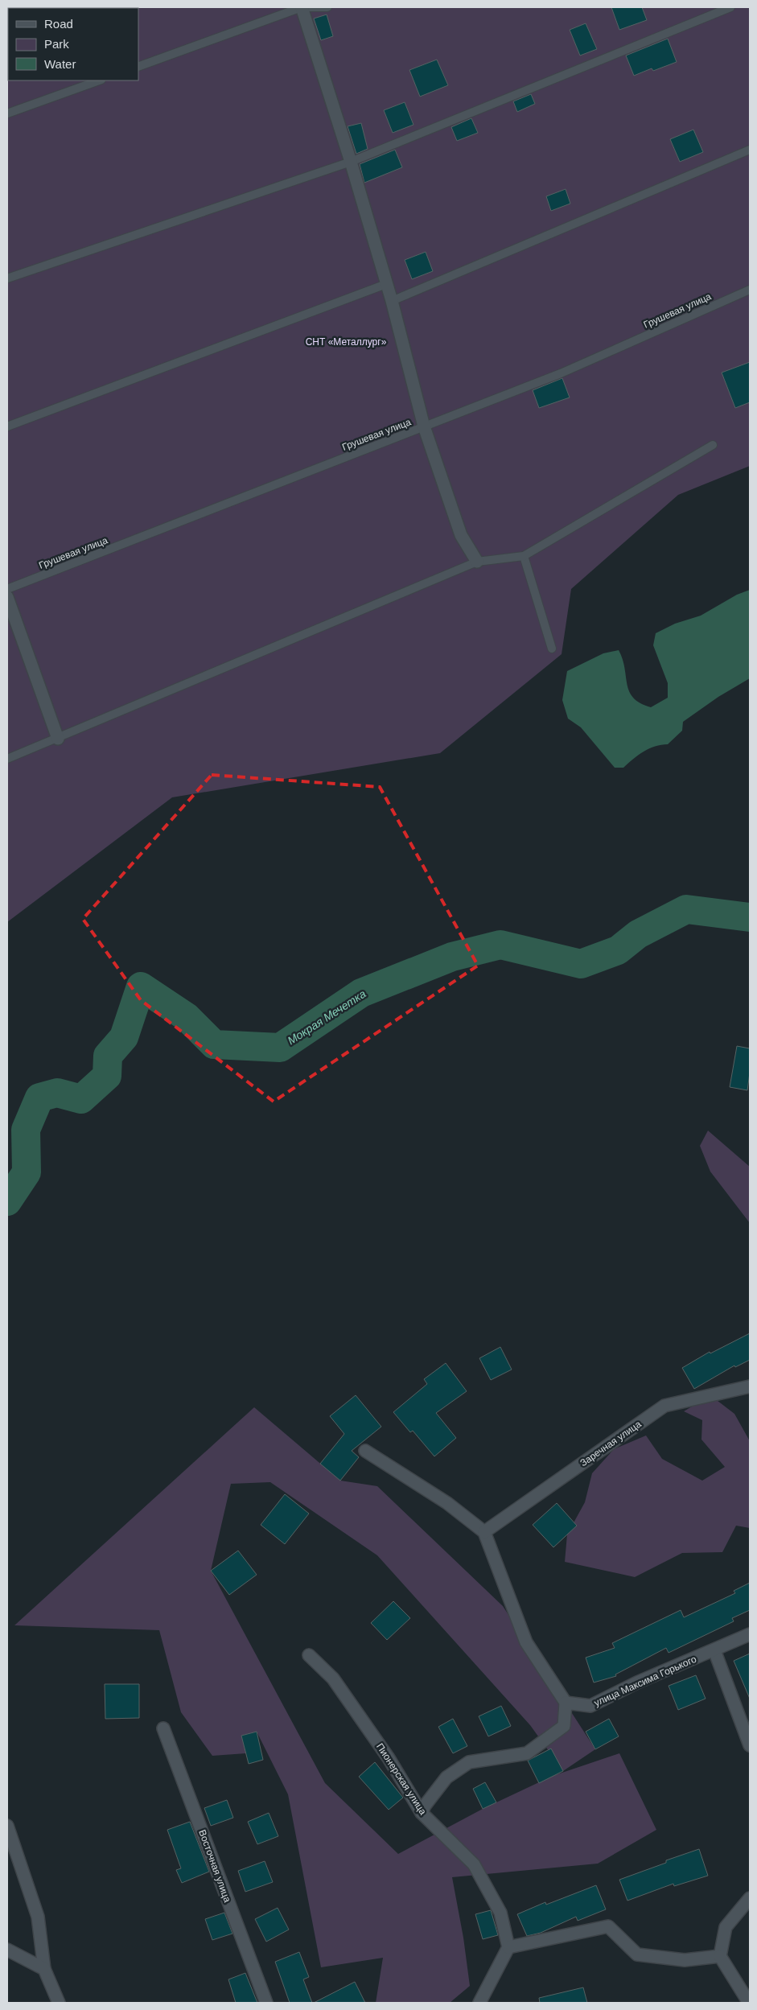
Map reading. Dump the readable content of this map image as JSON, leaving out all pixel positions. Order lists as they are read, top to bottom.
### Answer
{
  "streets": {
    "street": [
      "Заречная улица",
      "улица Максима Горького",
      "Пионерская улица",
      "Восточная улица"
    ],
    "lane": ["Грушевая улица"]
  },
  "water": ["Мокрая Мечетка"],
  "parks": ["СНТ «Металлург»"],
  "legend": ["Road", "Park", "Water"]
}
